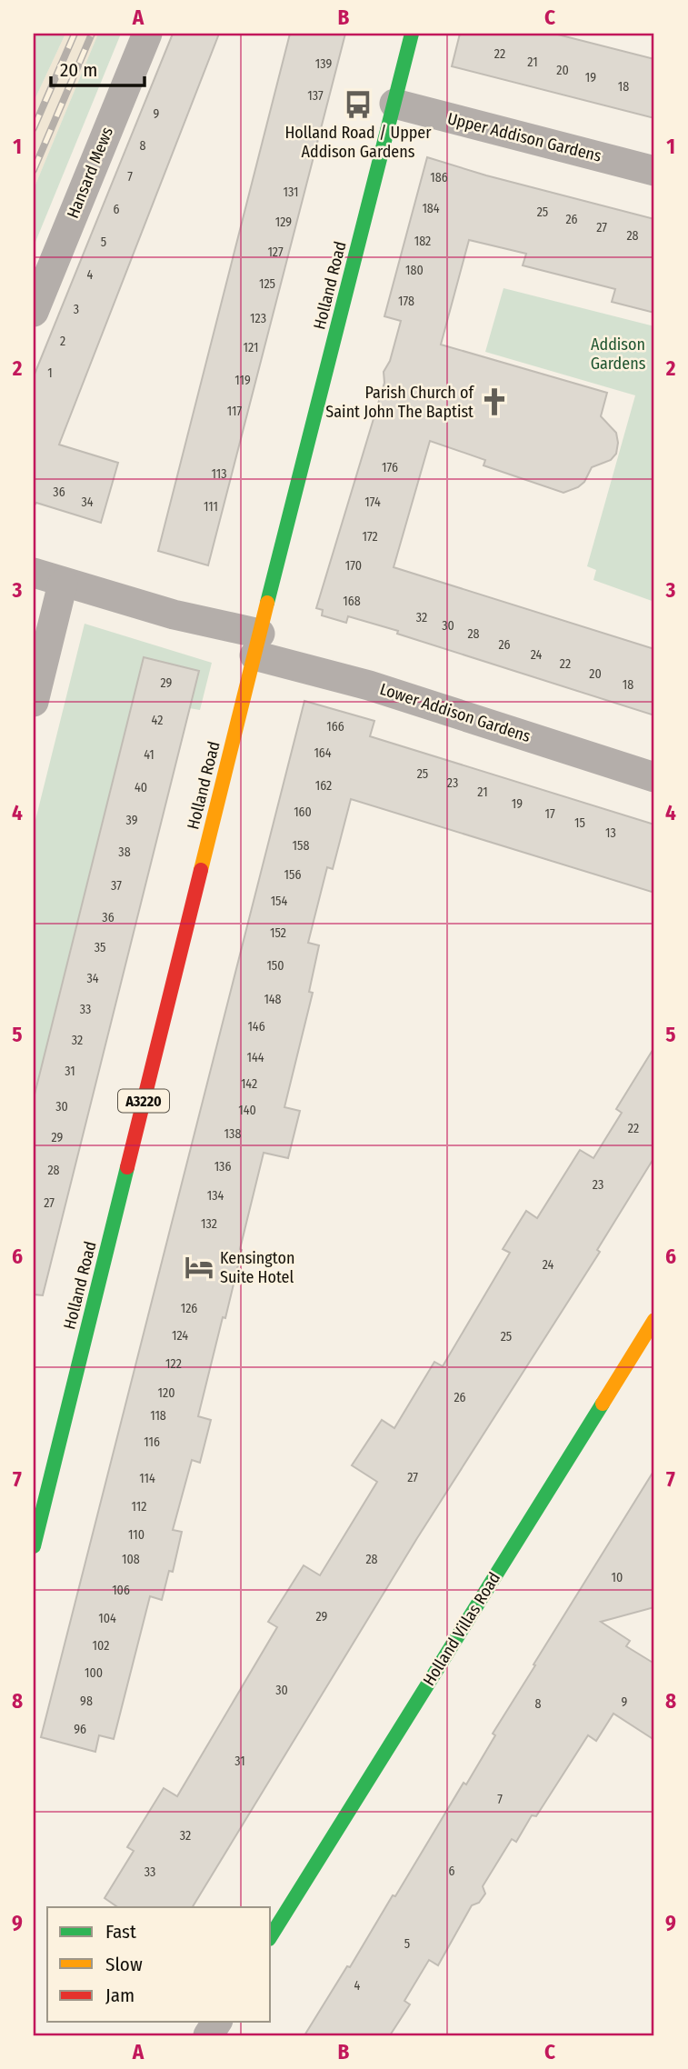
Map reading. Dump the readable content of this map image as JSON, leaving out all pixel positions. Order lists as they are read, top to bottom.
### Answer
{
  "streets": {
    "main road": ["Holland Road", "A3220", "Holland Villas Road"],
    "street": ["Upper Addison Gardens", "Hansard Mews", "Lower Addison Gardens"]
  },
  "crossings": [
    ["Upper Addison Gardens", "Holland Road"],
    ["Holland Road", "Lower Addison Gardens"]
  ],
  "parks": ["Addison Gardens"],
  "places": {
    "bus stop": ["Holland Road / Upper Addison Gardens"],
    "church": ["Parish Church of Saint John The Baptist"],
    "hotel": ["Kensington Suite Hotel"]
  },
  "house_numbers": [
    "22",
    "21",
    "139",
    "20",
    "19",
    "18",
    "137",
    "9",
    "8",
    "7",
    "186",
    "131",
    "184",
    "6",
    "25",
    "26",
    "129",
    "27",
    "28",
    "182",
    "5",
    "127",
    "180",
    "4",
    "125",
    "178",
    "3",
    "123",
    "2",
    "121",
    "1",
    "119",
    "117",
    "176",
    "113",
    "36",
    "34",
    "174",
    "111",
    "172",
    "170",
    "168",
    "32",
    "30",
    "28",
    "26",
    "24",
    "22",
    "20",
    "29",
    "18",
    "42",
    "166",
    "164",
    "41",
    "25",
    "23",
    "162",
    "40",
    "21",
    "19",
    "160",
    "17",
    "39",
    "15",
    "13",
    "158",
    "38",
    "156",
    "37",
    "154",
    "36",
    "152",
    "35",
    "150",
    "34",
    "148",
    "33",
    "146",
    "32",
    "144",
    "31",
    "142",
    "30",
    "140",
    "22",
    "138",
    "29",
    "136",
    "28",
    "23",
    "134",
    "27",
    "132",
    "24",
    "126",
    "124",
    "25",
    "122",
    "120",
    "26",
    "118",
    "116",
    "27",
    "114",
    "112",
    "110",
    "108",
    "28",
    "10",
    "106",
    "29",
    "104",
    "102",
    "100",
    "30",
    "98",
    "9",
    "8",
    "96",
    "31",
    "7",
    "32",
    "6",
    "33",
    "5",
    "4"
  ],
  "legend": ["Fast", "Slow", "Jam"],
  "scale_bar": "20 m",
  "grid": {
    "columns": ["A", "B", "C"],
    "rows": [
      "1",
      "2",
      "3",
      "4",
      "5",
      "6",
      "7",
      "8",
      "9"
    ]
  }
}
